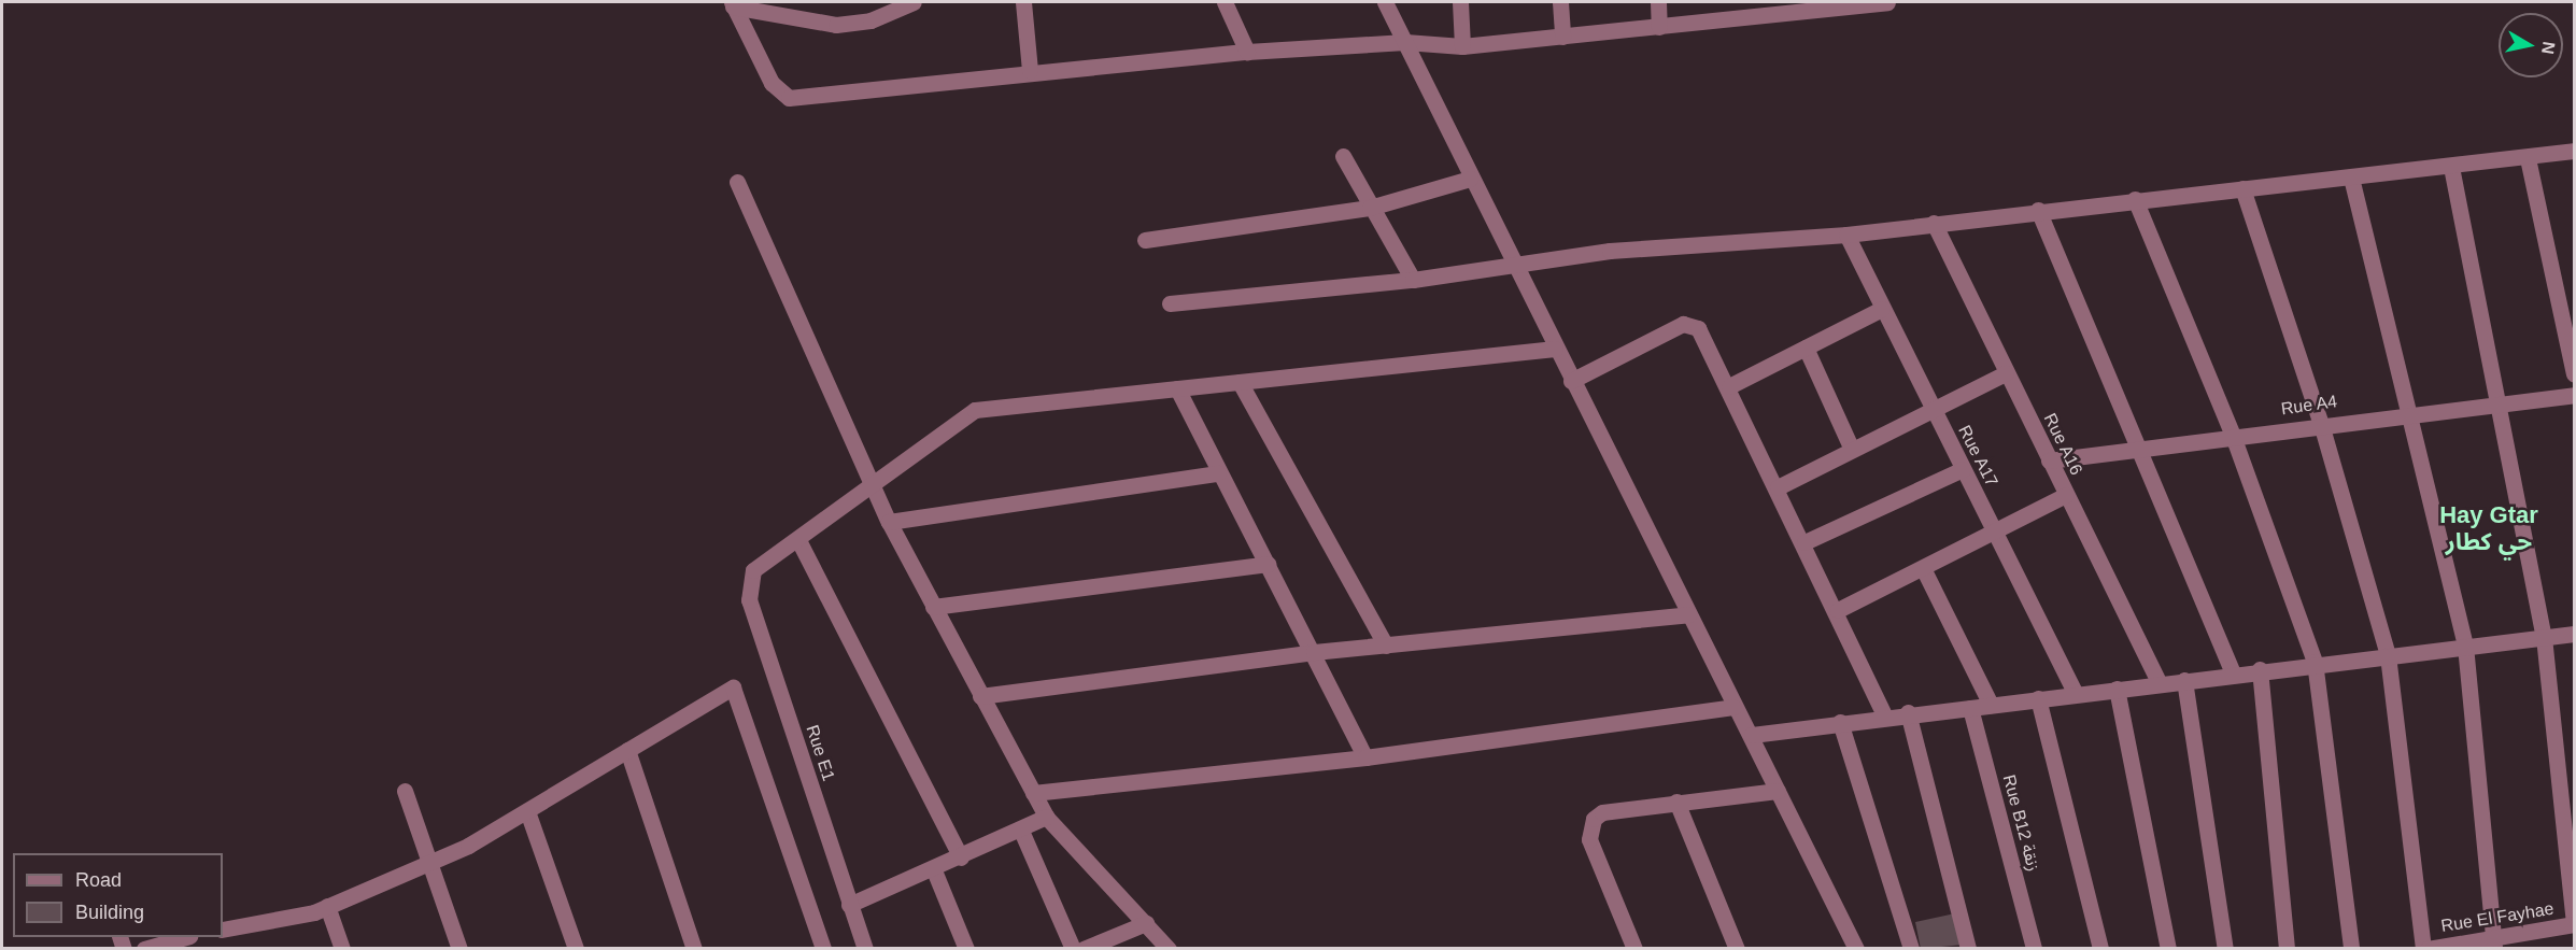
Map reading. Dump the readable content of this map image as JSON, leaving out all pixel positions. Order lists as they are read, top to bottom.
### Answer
{
  "streets": {
    "street": [
      "Rue A4",
      "Rue A16",
      "Rue A17",
      "Rue E1",
      "Rue B12 زنقة",
      "Rue El Fayhae"
    ]
  },
  "crossings": [
    ["Rue A4", "Rue A16"]
  ],
  "districts": ["Hay Gtar حي كطار"],
  "legend": ["Road", "Building"],
  "north": "right"
}
